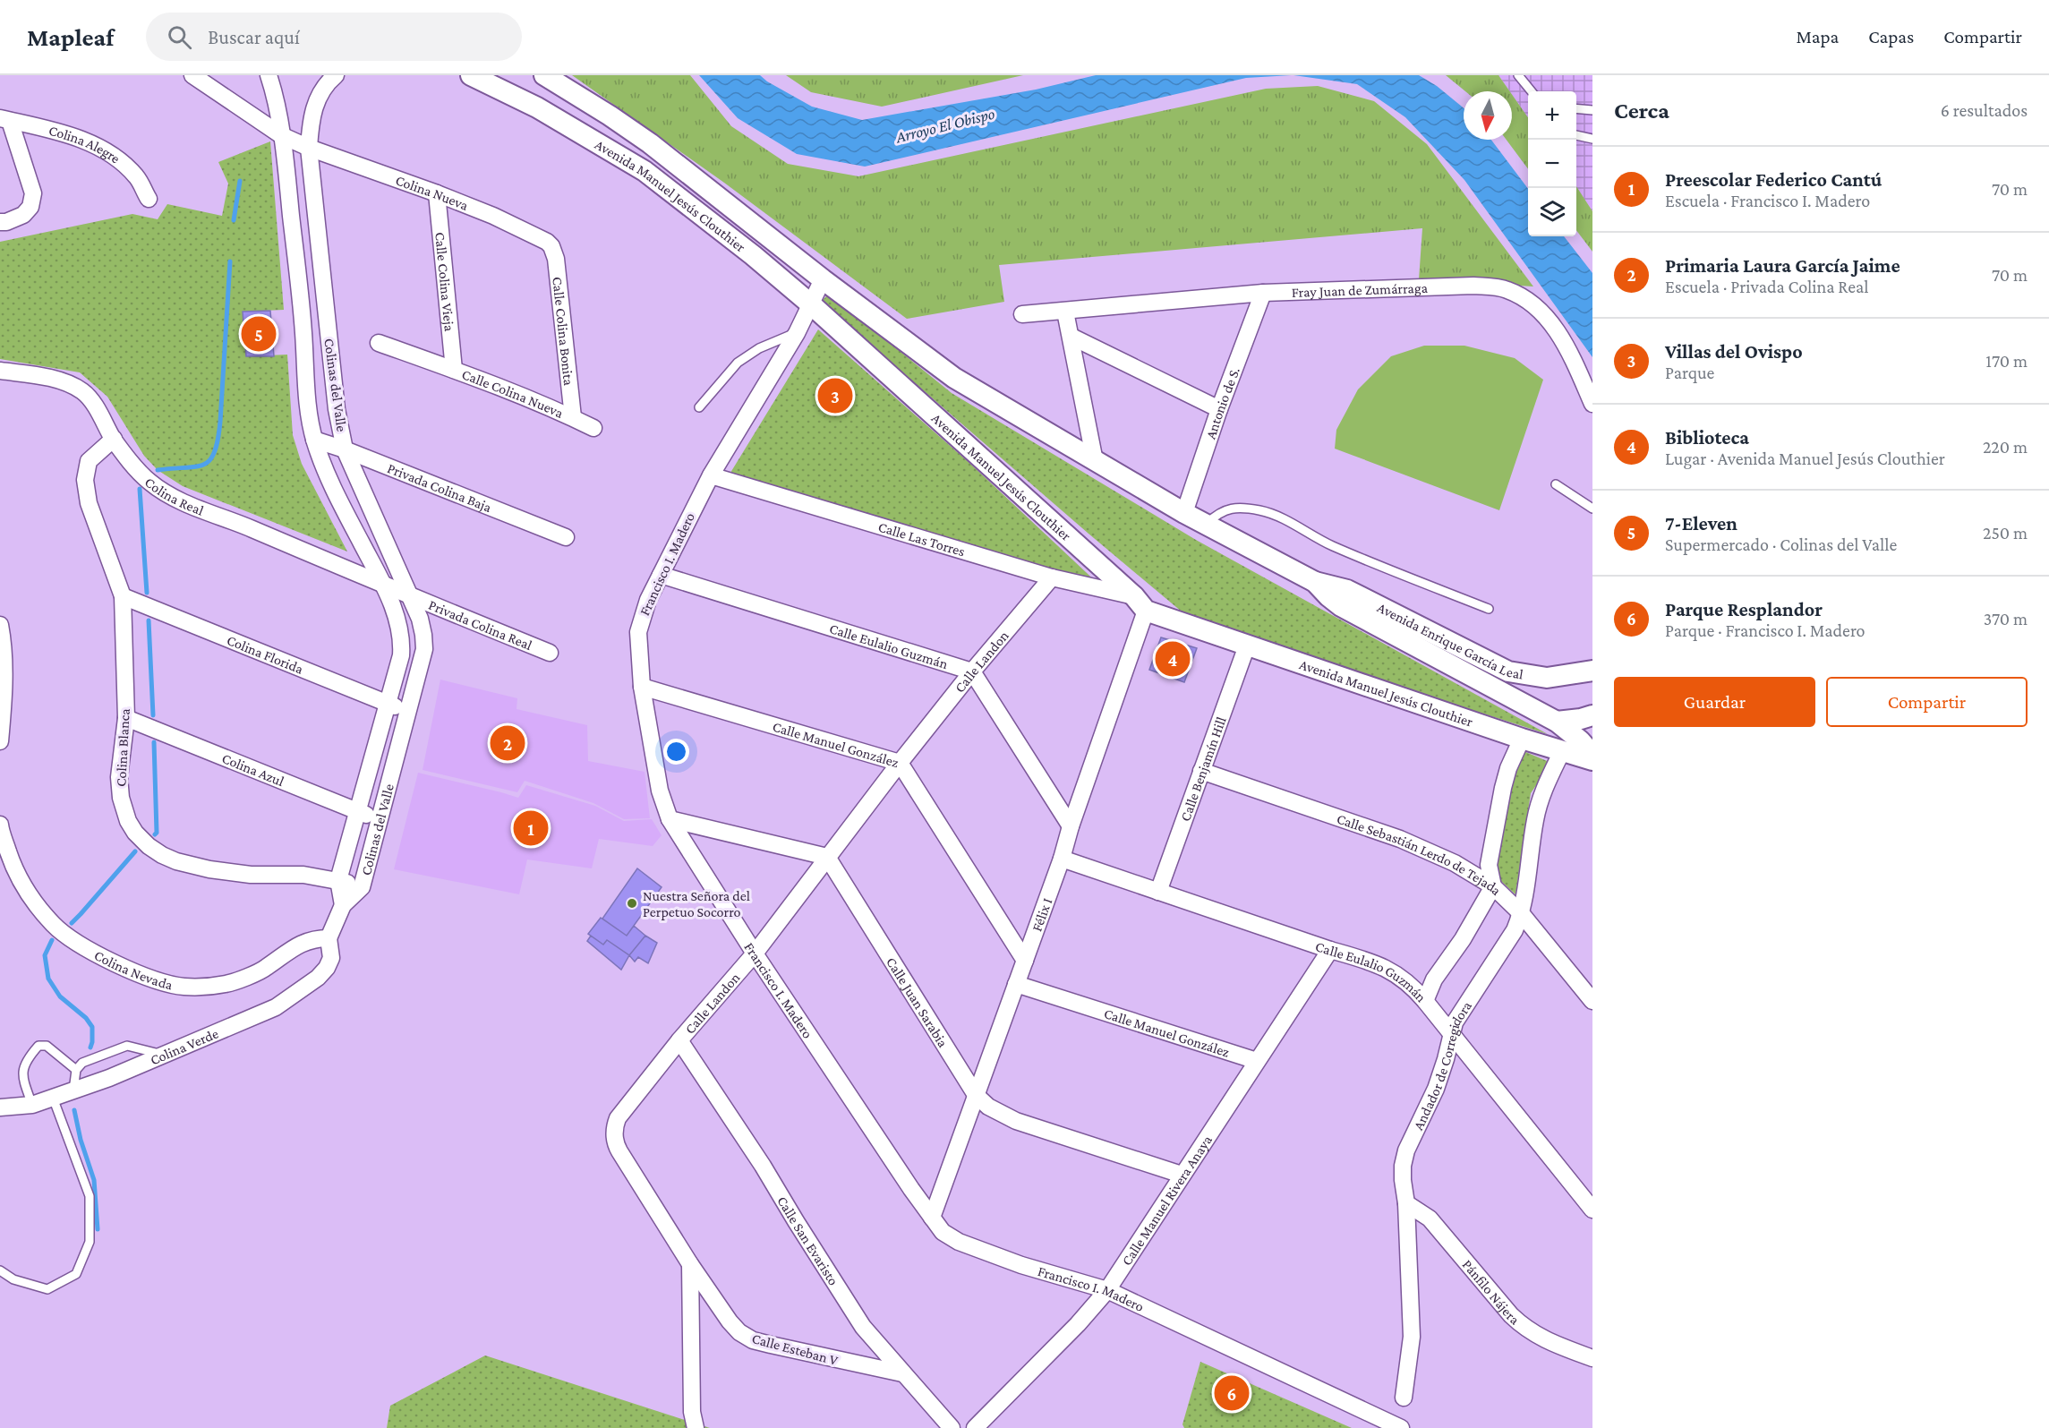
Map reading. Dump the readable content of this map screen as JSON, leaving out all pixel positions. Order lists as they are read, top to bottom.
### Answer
{
  "streets": {
    "street": [
      "Colina Alegre",
      "Colina Nueva",
      "Avenida Manuel Jesús Clouthier",
      "Calle Colina Vieja",
      "Fray Juan de Zumárraga",
      "Calle Colina Bonita",
      "Colinas del Valle",
      "Calle Colina Nueva",
      "Antonio de S.",
      "Privada Colina Baja",
      "Colina Real",
      "Calle Las Torres",
      "Francisco I. Madero",
      "Privada Colina Real",
      "Avenida Enrique García Leal",
      "Calle Eulalio Guzmán",
      "Colina Florida",
      "Calle Landon",
      "Calle Manuel González",
      "Colina Blanca",
      "Calle Benjamín Hill",
      "Colina Azul",
      "Calle Sebastián Lerdo de Tejada",
      "Félix I",
      "Colina Nevada",
      "Calle Juan Sarabia",
      "Colina Verde",
      "Andador de Corregidora",
      "Calle Manuel Rivera Anaya",
      "Calle San Evaristo",
      "Pánfilo Nájera",
      "Calle Esteban V"
    ]
  },
  "crossings": [
    ["Colina Nueva", "Calle Colina Vieja"],
    ["Colina Nueva", "Calle Colina Bonita"],
    ["Colina Nueva", "Colinas del Valle"],
    ["Avenida Manuel Jesús Clouthier", "Antonio de S."],
    ["Avenida Manuel Jesús Clouthier", "Calle Las Torres"],
    ["Avenida Manuel Jesús Clouthier", "Francisco I. Madero"],
    ["Avenida Manuel Jesús Clouthier", "Avenida Enrique García Leal"],
    ["Avenida Manuel Jesús Clouthier", "Calle Benjamín Hill"],
    ["Avenida Manuel Jesús Clouthier", "Félix I"],
    ["Avenida Manuel Jesús Clouthier", "Andador de Corregidora"],
    ["Calle Colina Vieja", "Calle Colina Nueva"],
    ["Fray Juan de Zumárraga", "Antonio de S."],
    ["Calle Colina Bonita", "Calle Colina Nueva"],
    ["Colinas del Valle", "Privada Colina Baja"],
    ["Colinas del Valle", "Colina Real"],
    ["Colinas del Valle", "Privada Colina Real"],
    ["Colinas del Valle", "Colina Florida"],
    ["Colinas del Valle", "Colina Blanca"],
    ["Colinas del Valle", "Colina Azul"],
    ["Colina Real", "Privada Colina Real"],
    ["Colina Real", "Colina Blanca"],
    ["Calle Las Torres", "Francisco I. Madero"],
    ["Calle Las Torres", "Calle Landon"],
    ["Calle Las Torres", "Félix I"],
    ["Francisco I. Madero", "Calle Eulalio Guzmán"],
    ["Francisco I. Madero", "Calle Landon"],
    ["Francisco I. Madero", "Calle Manuel González"],
    ["Francisco I. Madero", "Félix I"],
    ["Francisco I. Madero", "Calle Manuel Rivera Anaya"],
    ["Calle Eulalio Guzmán", "Calle Landon"],
    ["Calle Eulalio Guzmán", "Calle Benjamín Hill"],
    ["Calle Eulalio Guzmán", "Félix I"],
    ["Calle Eulalio Guzmán", "Andador de Corregidora"],
    ["Calle Eulalio Guzmán", "Calle Manuel Rivera Anaya"],
    ["Colina Florida", "Colina Blanca"],
    ["Calle Landon", "Calle Manuel González"],
    ["Calle Landon", "Calle Juan Sarabia"],
    ["Calle Landon", "Calle San Evaristo"],
    ["Calle Landon", "Calle Esteban V"],
    ["Calle Manuel González", "Félix I"],
    ["Calle Manuel González", "Calle Manuel Rivera Anaya"],
    ["Colina Blanca", "Colina Azul"],
    ["Calle Benjamín Hill", "Calle Sebastián Lerdo de Tejada"],
    ["Calle Sebastián Lerdo de Tejada", "Andador de Corregidora"],
    ["Félix I", "Calle Juan Sarabia"],
    ["Colina Nevada", "Colina Verde"],
    ["Calle Juan Sarabia", "Calle Manuel Rivera Anaya"],
    ["Andador de Corregidora", "Pánfilo Nájera"],
    ["Calle San Evaristo", "Calle Esteban V"]
  ],
  "water": ["Arroyo El Obispo"],
  "places": ["Nuestra Señora del Perpetuo Socorro"],
  "north": "bottom",
  "page": {
    "header": "Mapleaf",
    "search": "Buscar aquí",
    "nav": ["Mapa", "Capas", "Compartir"],
    "heading": ["Cerca", "6 resultados"],
    "map_buttons": ["+", "−"],
    "list": [
      {
        "mark": "1",
        "name": "Preescolar Federico Cantú",
        "note": "Escuela · Francisco I. Madero",
        "value": "70 m"
      },
      {
        "mark": "2",
        "name": "Primaria Laura García Jaime",
        "note": "Escuela · Privada Colina Real",
        "value": "70 m"
      },
      {
        "mark": "3",
        "name": "Villas del Ovispo",
        "note": "Parque",
        "value": "170 m"
      },
      {
        "mark": "4",
        "name": "Biblioteca",
        "note": "Lugar · Avenida Manuel Jesús Clouthier",
        "value": "220 m"
      },
      {
        "mark": "5",
        "name": "7-Eleven",
        "note": "Supermercado · Colinas del Valle",
        "value": "250 m"
      },
      {
        "mark": "6",
        "name": "Parque Resplandor",
        "note": "Parque · Francisco I. Madero",
        "value": "370 m"
      }
    ],
    "pins": [
      "5",
      "3",
      "4",
      "2",
      "1",
      "6"
    ],
    "buttons": ["Guardar", "Compartir"]
  }
}
